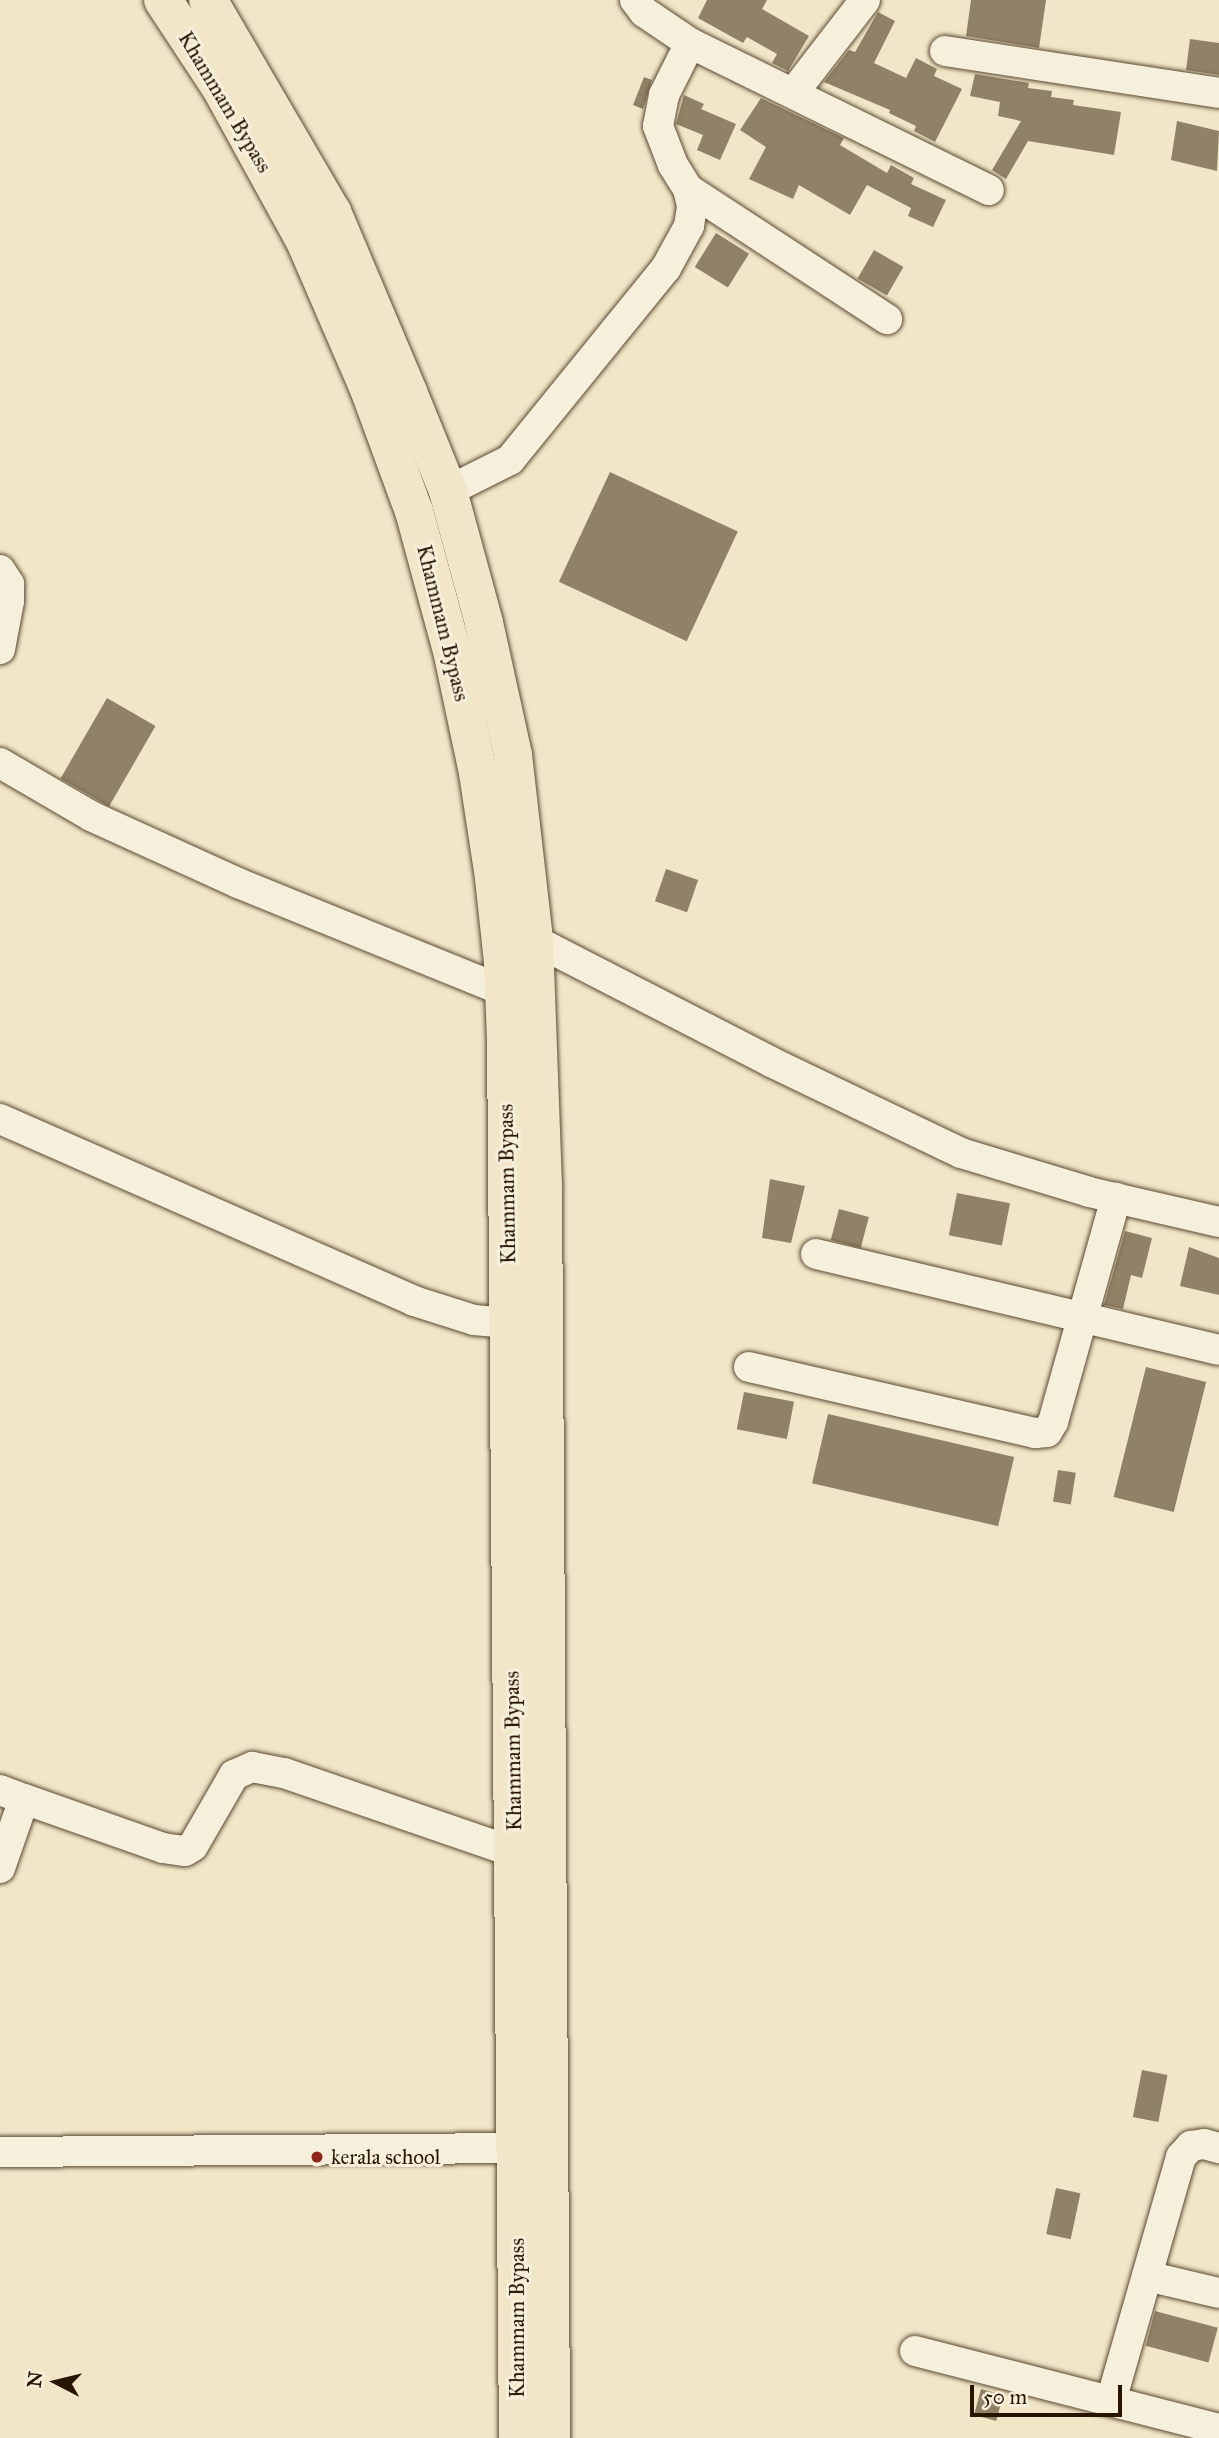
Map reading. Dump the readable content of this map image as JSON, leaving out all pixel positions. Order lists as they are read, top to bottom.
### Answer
{
  "streets": {
    "highway": ["Khammam Bypass"]
  },
  "places": ["kerala school"],
  "scale_bar": "50 m",
  "north": "left"
}
